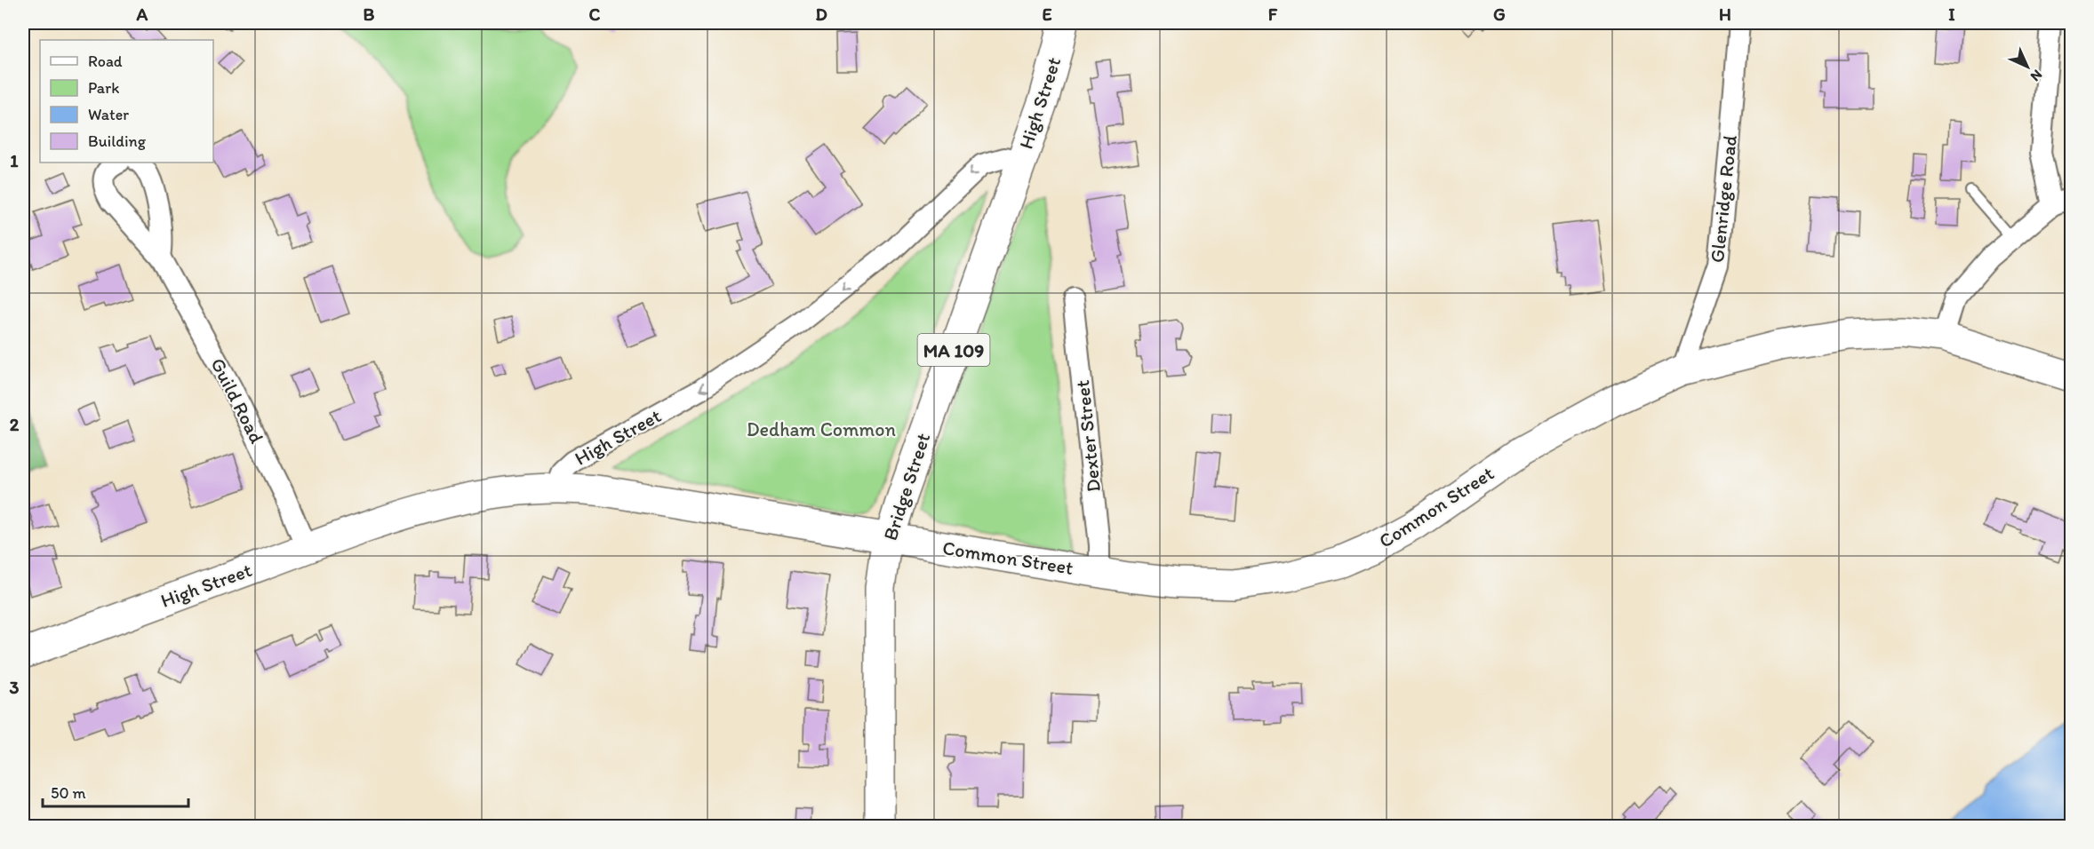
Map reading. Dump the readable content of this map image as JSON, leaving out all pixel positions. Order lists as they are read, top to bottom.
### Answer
{
  "streets": {
    "main road": [
      "High Street",
      "MA 109",
      "Bridge Street",
      "Common Street"
    ],
    "street": ["Glenridge Road", "Guild Road", "Dexter Street"]
  },
  "crossings": [
    ["High Street", "Guild Road"],
    ["High Street", "Bridge Street"],
    ["High Street", "Common Street"],
    ["Glenridge Road", "Common Street"],
    ["Dexter Street", "Common Street"],
    ["Bridge Street", "Common Street"]
  ],
  "one_way": ["High Street"],
  "parks": ["Dedham Common"],
  "legend": [
    "Road",
    "Park",
    "Water",
    "Building"
  ],
  "scale_bar": "50 m",
  "north": "bottom right",
  "grid": {
    "columns": [
      "A",
      "B",
      "C",
      "D",
      "E",
      "F",
      "G",
      "H",
      "I"
    ],
    "rows": ["1", "2", "3"]
  }
}
